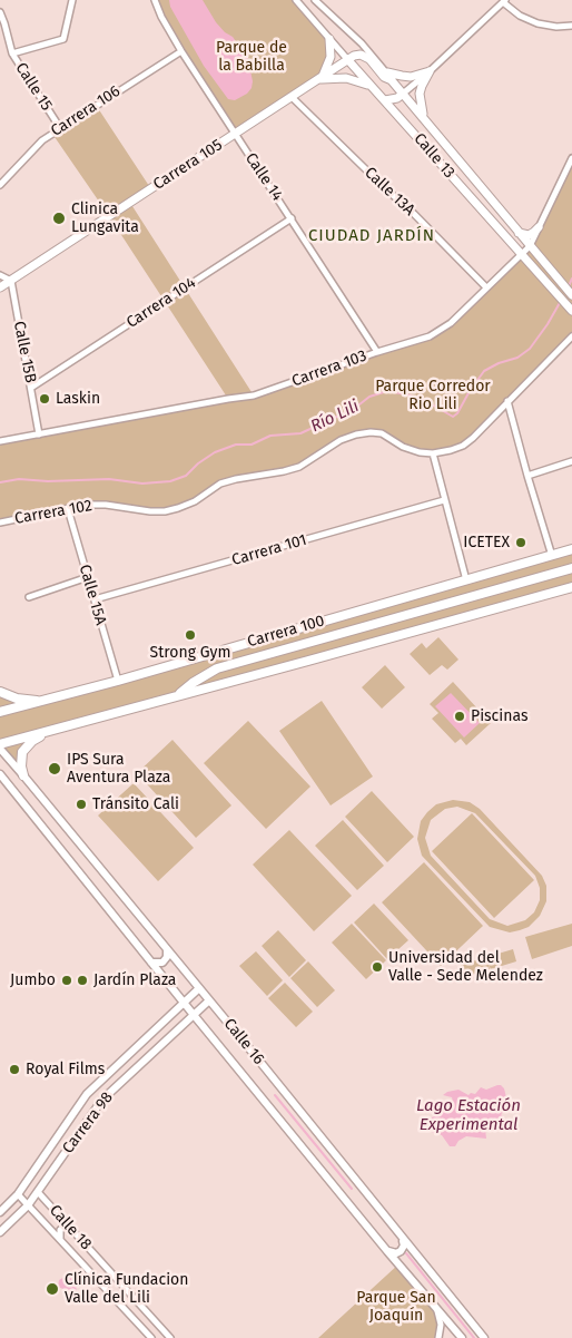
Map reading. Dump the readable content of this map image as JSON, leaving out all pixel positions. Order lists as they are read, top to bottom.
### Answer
{
  "streets": {
    "main road": ["Calle 13", "Carrera 105", "Carrera 100"],
    "street": [
      "Calle 15",
      "Carrera 106",
      "Calle 14",
      "Calle 13A",
      "Carrera 104",
      "Calle 15B",
      "Carrera 103",
      "Carrera 102",
      "Carrera 101",
      "Calle 15A",
      "Calle 16",
      "Carrera 98",
      "Calle 18"
    ]
  },
  "crossings": [
    ["Calle 15", "Carrera 106"],
    ["Carrera 106", "Calle 14"],
    ["Calle 13", "Carrera 105"],
    ["Calle 13", "Carrera 103"],
    ["Carrera 105", "Calle 14"],
    ["Carrera 105", "Calle 13A"],
    ["Carrera 105", "Calle 15B"],
    ["Calle 14", "Carrera 104"],
    ["Calle 14", "Carrera 103"],
    ["Calle 13A", "Carrera 103"],
    ["Carrera 104", "Calle 15B"],
    ["Calle 15B", "Carrera 103"],
    ["Carrera 102", "Calle 15A"],
    ["Carrera 101", "Calle 15A"],
    ["Calle 15A", "Carrera 100"],
    ["Calle 16", "Carrera 98"],
    ["Carrera 98", "Calle 18"]
  ],
  "districts": ["CIUDAD JARDÍN"],
  "water": ["Río Lili", "Lago Estación Experimental"],
  "parks": ["Parque de la Babilla", "Parque Corredor Rio Lili", "Parque San Joaquín"],
  "places": [
    "Clinica Lungavita",
    "Laskin",
    "ICETEX",
    "Strong Gym",
    "Piscinas",
    "IPS Sura Aventura Plaza",
    "Tránsito Cali",
    "Universidad del Valle - Sede Melendez",
    "Jumbo",
    "Jardín Plaza",
    "Royal Films",
    "Clínica Fundacion Valle del Lili"
  ]
}
